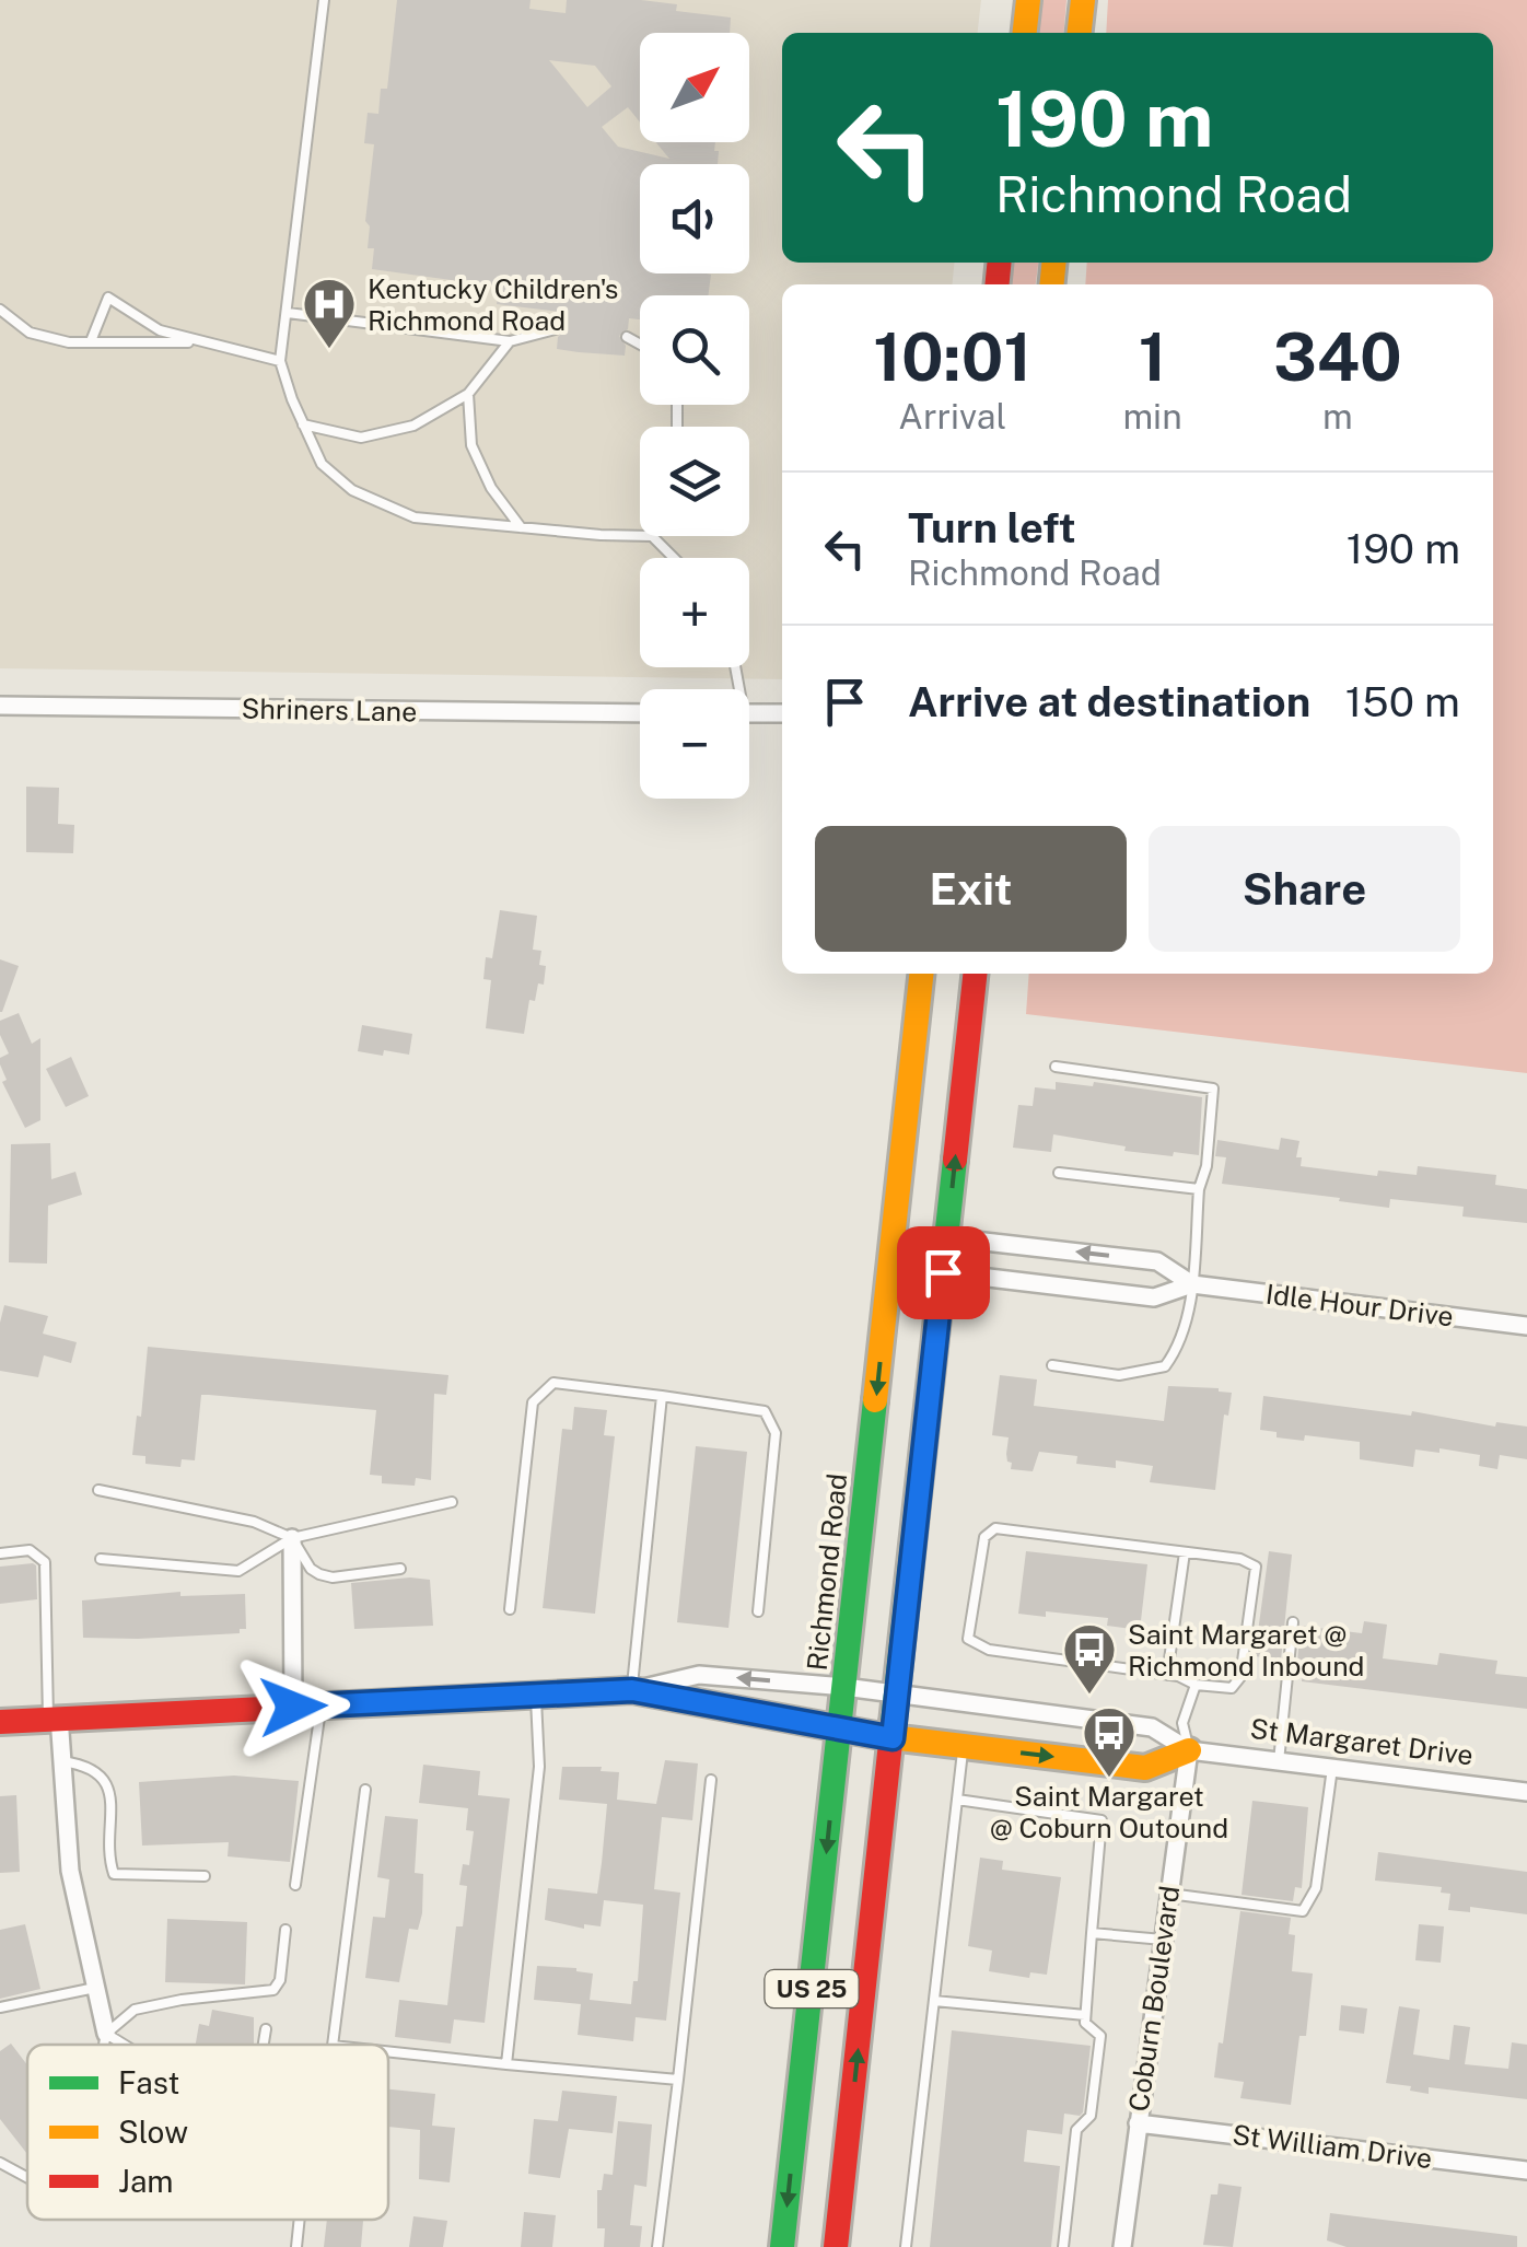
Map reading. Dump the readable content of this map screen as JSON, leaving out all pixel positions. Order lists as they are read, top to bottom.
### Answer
{
  "streets": {
    "main road": ["Richmond Road", "St Margaret Drive", "US 25"],
    "street": [
      "Shriners Lane",
      "Idle Hour Drive",
      "Coburn Boulevard",
      "St William Drive"
    ]
  },
  "crossings": [
    ["Idle Hour Drive", "Richmond Road"],
    ["Idle Hour Drive", "US 25"],
    ["Richmond Road", "St Margaret Drive"],
    ["St Margaret Drive", "US 25"],
    ["St Margaret Drive", "Coburn Boulevard"],
    ["Coburn Boulevard", "St William Drive"]
  ],
  "places": {
    "hospital": ["Kentucky Children's Richmond Road"],
    "bus stop": ["Saint Margaret @ Richmond Inbound", "Saint Margaret @ Coburn Outound"]
  },
  "legend": ["Fast", "Slow", "Jam"],
  "north": "top right",
  "page": {
    "map_buttons": ["+", "−"],
    "turn": ["190 m", "Richmond Road"],
    "eta": [
      "10:01",
      "Arrival",
      "1",
      "min",
      "340",
      "m"
    ],
    "list": [
      {
        "name": "Turn left",
        "note": "Richmond Road",
        "value": "190 m"
      },
      {
        "name": "Arrive at destination",
        "value": "150 m"
      }
    ],
    "buttons": ["Exit", "Share"]
  }
}
